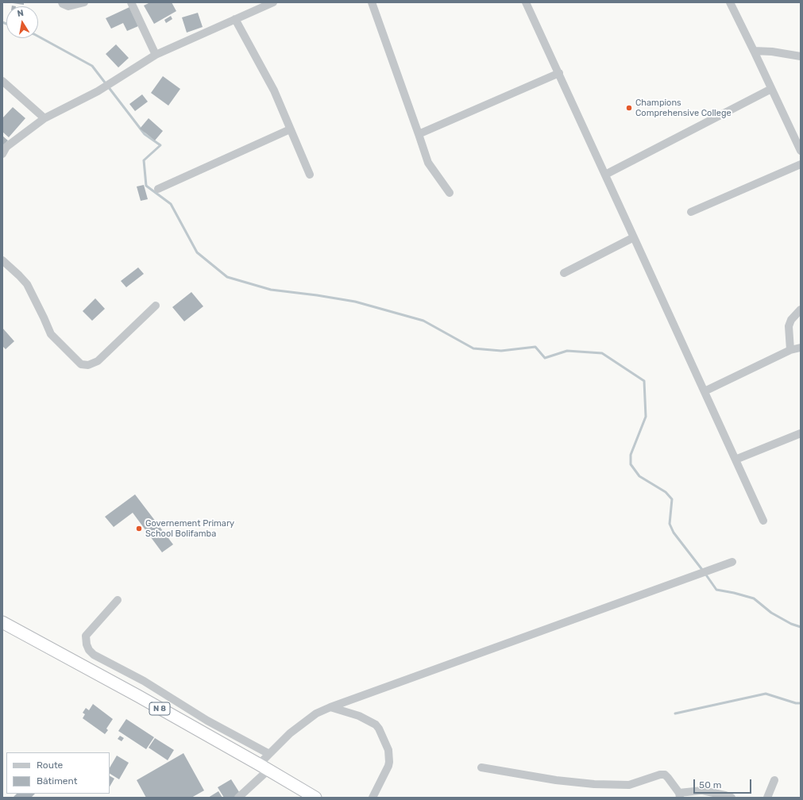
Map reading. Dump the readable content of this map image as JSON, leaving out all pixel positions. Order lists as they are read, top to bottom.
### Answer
{
  "streets": {
    "highway": ["N 8"]
  },
  "places": ["Champions Comprehensive College", "Governement Primary School Bolifamba"],
  "legend": ["Route", "Bâtiment"],
  "scale_bar": "50 m",
  "north": "top"
}
